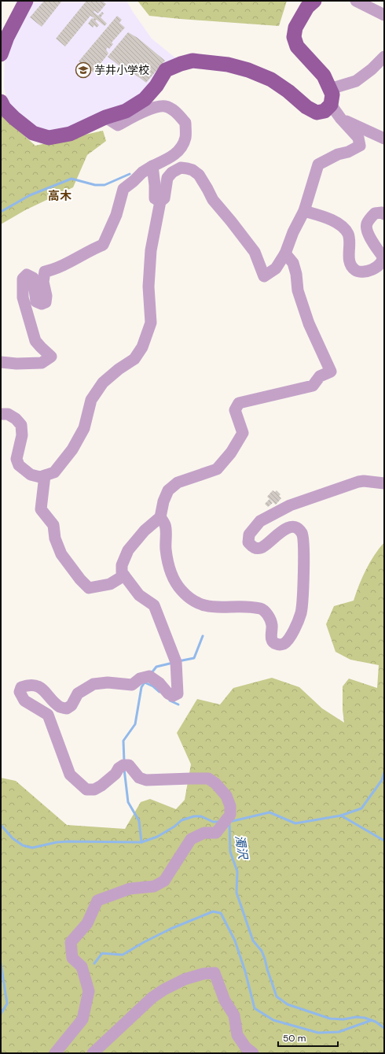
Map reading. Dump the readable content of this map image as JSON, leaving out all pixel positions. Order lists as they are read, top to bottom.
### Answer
{
  "districts": ["高木"],
  "water": ["濁沢"],
  "places": {
    "school or university": ["芋井小学校"]
  },
  "scale_bar": "50 m"
}
